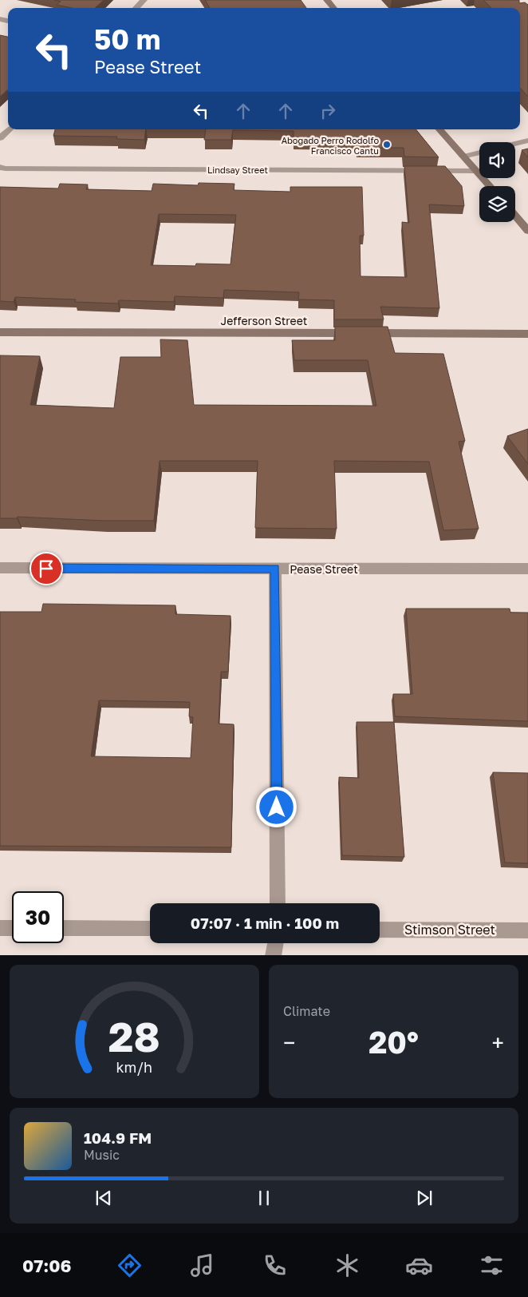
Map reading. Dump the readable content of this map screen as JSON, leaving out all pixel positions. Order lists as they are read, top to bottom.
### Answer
{
  "streets": {
    "street": [
      "Lindsay Street",
      "Jefferson Street",
      "Pease Street",
      "Stimson Street"
    ]
  },
  "places": ["Abogado Perro Rodolfo Francisco Cantu"],
  "page": {
    "turn": ["50 m", "Pease Street"],
    "limit": "30",
    "trip": "07:07 · 1 min · 100 m",
    "tile": "Climate",
    "heat": ["−", "20°", "+"],
    "song": ["104.9 FM", "Music"],
    "tabs": "07:06",
    "gauge": ["28", "km/h"]
  }
}
